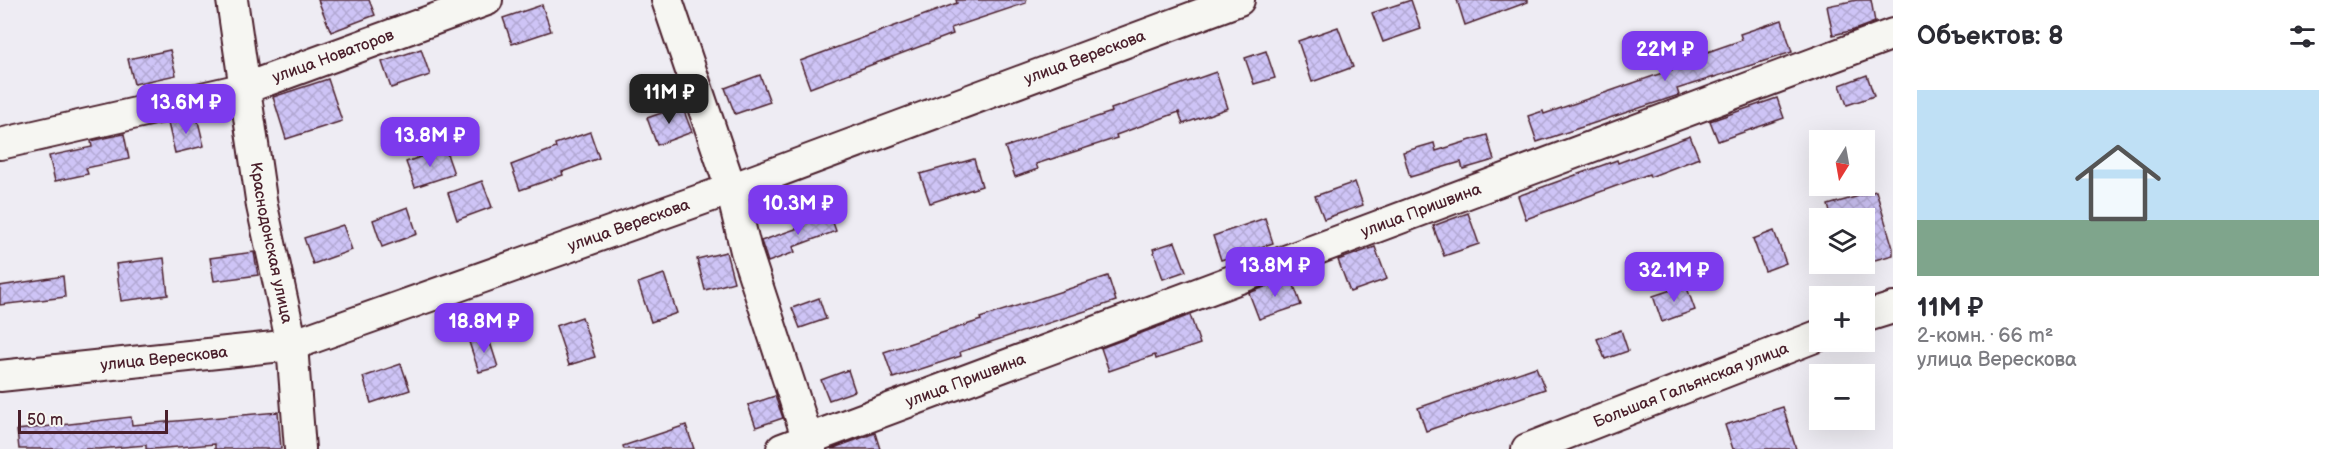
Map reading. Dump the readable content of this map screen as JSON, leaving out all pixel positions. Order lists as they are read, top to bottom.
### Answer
{
  "streets": {
    "street": [
      "улица Новаторов",
      "улица Верескова",
      "улица Пришвина",
      "Краснодонская улица",
      "Большая Гальянская улица"
    ]
  },
  "crossings": [
    ["улица Новаторов", "Краснодонская улица"],
    ["улица Верескова", "Краснодонская улица"]
  ],
  "scale_bar": "50 m",
  "north": "bottom",
  "page": {
    "heading": "Объектов: 8",
    "price": [
      "22M ₽",
      "11M ₽",
      "13.6M ₽",
      "13.8M ₽",
      "10.3M ₽",
      "13.8M ₽",
      "32.1M ₽",
      "18.8M ₽"
    ],
    "list": [
      {
        "name": "11M ₽",
        "note": "2-комн. · 66 m² · улица Верескова"
      }
    ],
    "map_buttons": ["+", "−"],
    "scale": "50 m"
  }
}
